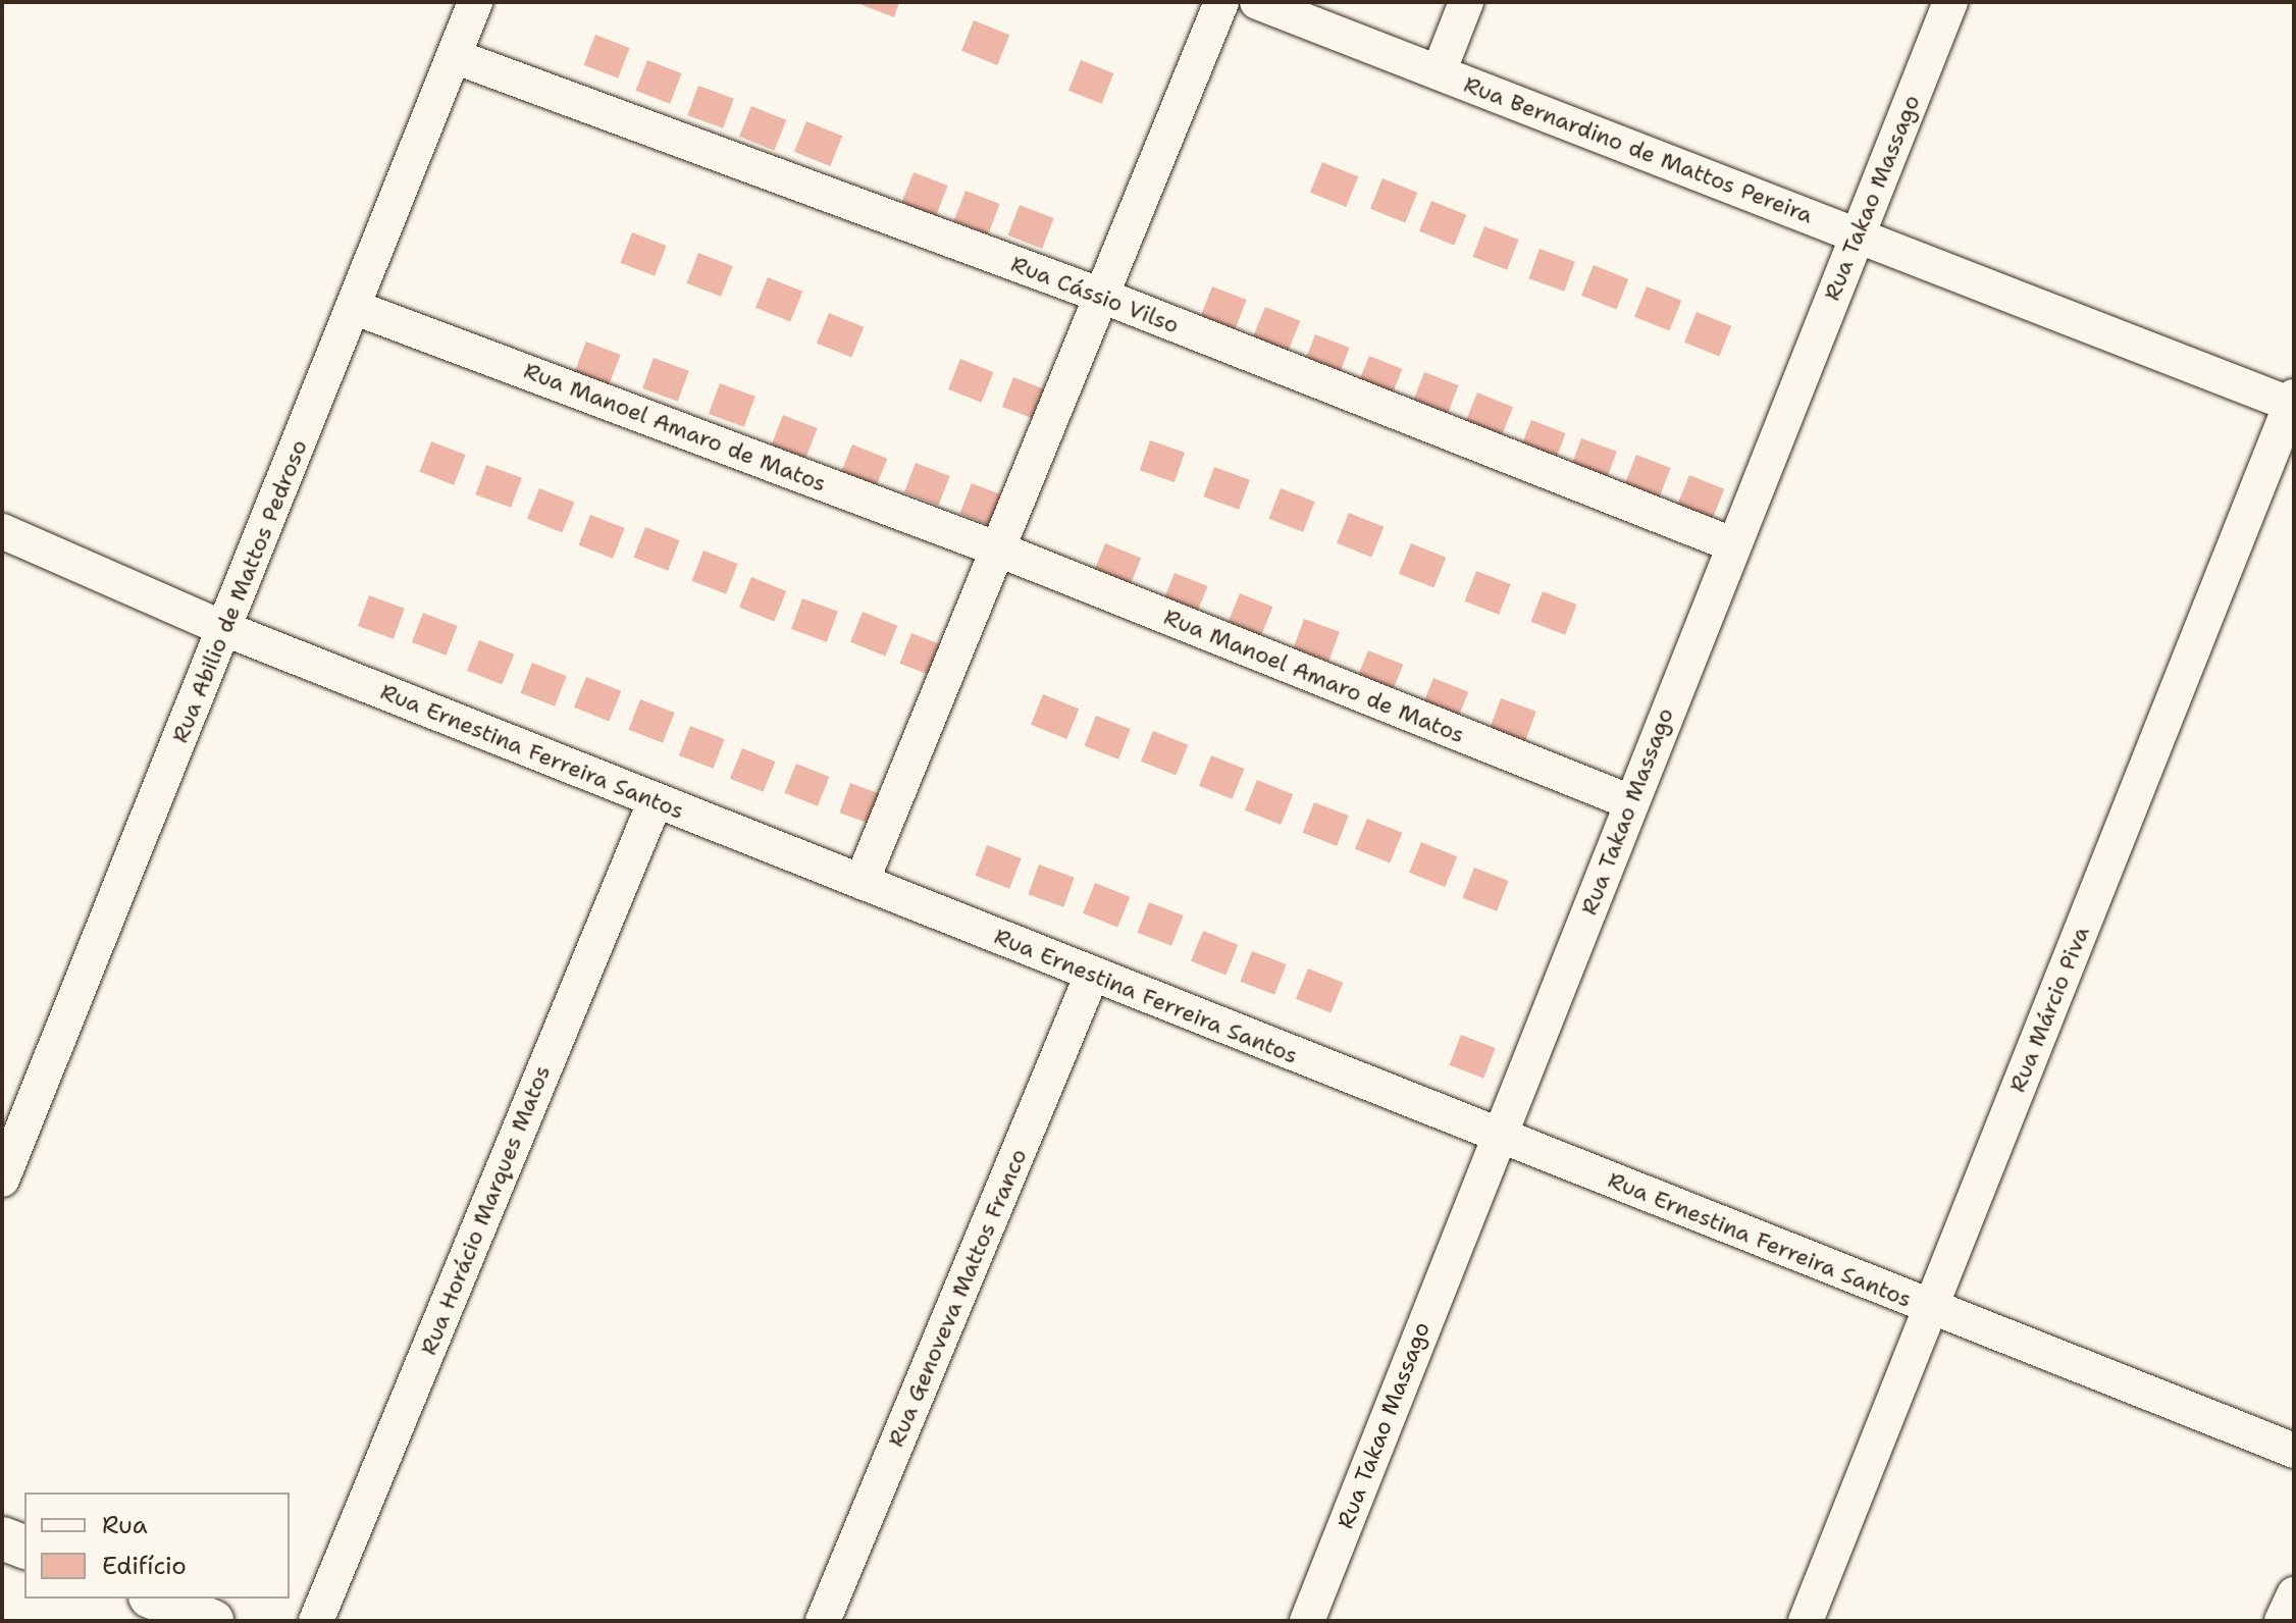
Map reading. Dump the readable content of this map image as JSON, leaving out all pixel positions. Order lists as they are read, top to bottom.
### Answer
{
  "streets": {
    "street": [
      "Rua Bernardino de Mattos Pereira",
      "Rua Takao Massago",
      "Rua Cássio Vilso",
      "Rua Manoel Amaro de Matos",
      "Rua Abilio de Mattos Pedroso",
      "Rua Ernestina Ferreira Santos",
      "Rua Márcio Piva",
      "Rua Horácio Marques Matos",
      "Rua Genoveva Mattos Franco"
    ]
  },
  "crossings": [
    ["Rua Bernardino de Mattos Pereira", "Rua Takao Massago"],
    ["Rua Bernardino de Mattos Pereira", "Rua Márcio Piva"],
    ["Rua Takao Massago", "Rua Cássio Vilso"],
    ["Rua Takao Massago", "Rua Manoel Amaro de Matos"],
    ["Rua Takao Massago", "Rua Ernestina Ferreira Santos"],
    ["Rua Cássio Vilso", "Rua Abilio de Mattos Pedroso"],
    ["Rua Manoel Amaro de Matos", "Rua Abilio de Mattos Pedroso"],
    ["Rua Abilio de Mattos Pedroso", "Rua Ernestina Ferreira Santos"],
    ["Rua Ernestina Ferreira Santos", "Rua Márcio Piva"],
    ["Rua Ernestina Ferreira Santos", "Rua Horácio Marques Matos"],
    ["Rua Ernestina Ferreira Santos", "Rua Genoveva Mattos Franco"]
  ],
  "legend": ["Rua", "Edifício"]
}
